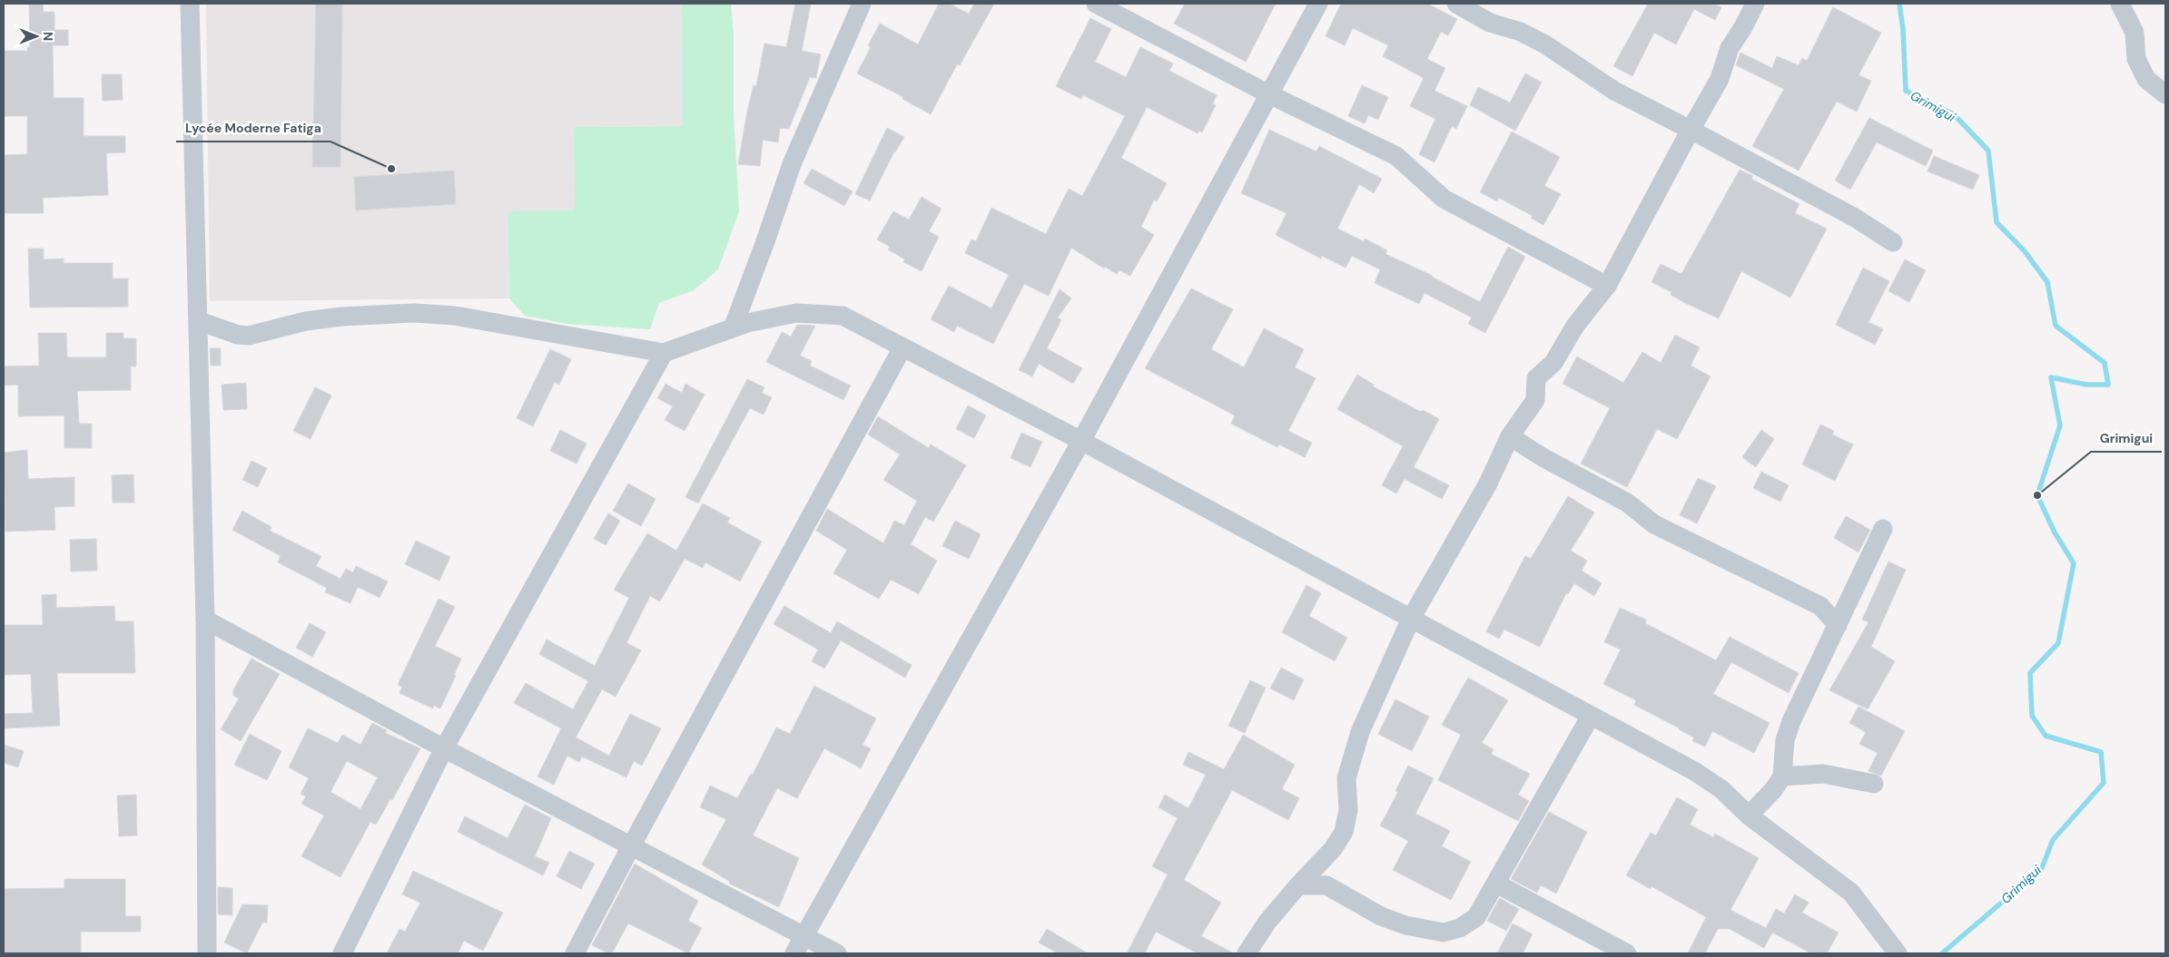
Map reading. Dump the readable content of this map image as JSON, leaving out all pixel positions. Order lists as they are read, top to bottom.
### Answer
{
  "water": ["Grimigui"],
  "places": ["Lycée Moderne Fatiga", "Grimigui"],
  "north": "right"
}
